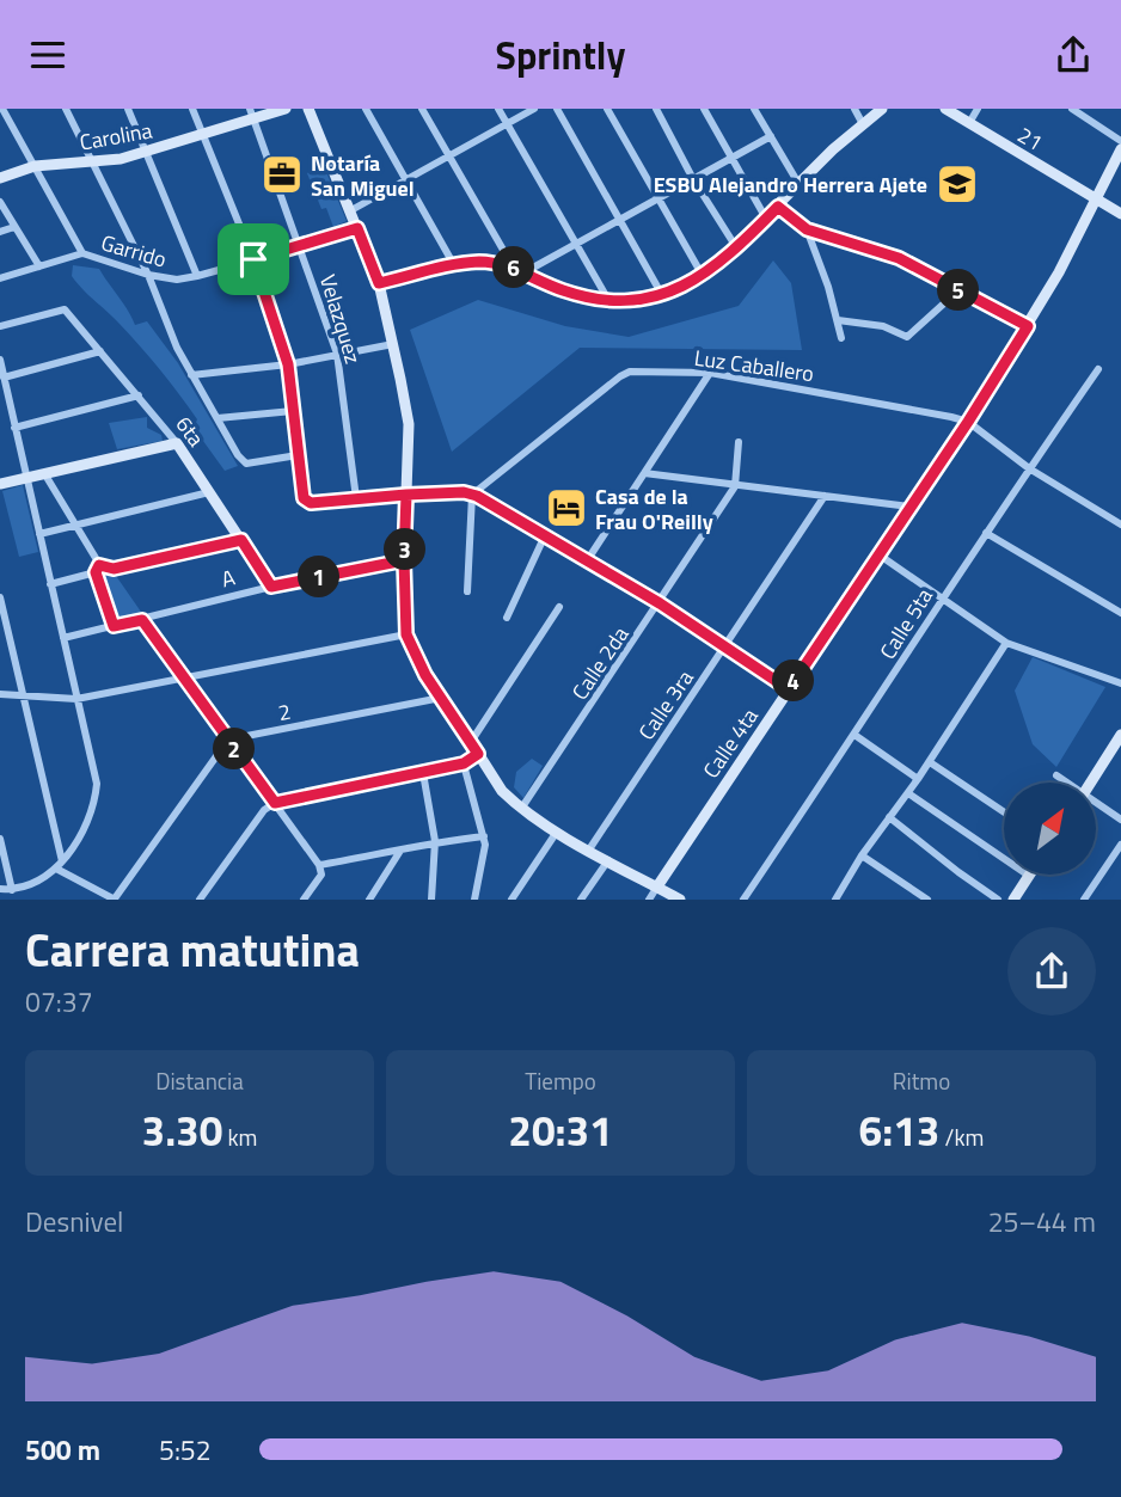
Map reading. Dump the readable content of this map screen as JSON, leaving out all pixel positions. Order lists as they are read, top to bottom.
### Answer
{
  "streets": {
    "main road": [
      "Carolina",
      "21",
      "6ta",
      "A",
      "Calle 4ta"
    ],
    "street": [
      "Garrido",
      "Velazquez",
      "Luz Caballero",
      "Calle 5ta",
      "Calle 2da",
      "Calle 3ra",
      "2"
    ]
  },
  "crossings": [
    ["Carolina", "Velazquez"],
    ["21", "Calle 4ta"],
    ["Garrido", "Velazquez"],
    ["Luz Caballero", "Calle 4ta"],
    ["6ta", "A"]
  ],
  "places": {
    "office": ["Notaría San Miguel"],
    "school or university": ["ESBU Alejandro Herrera Ajete"],
    "hotel": ["Casa de la Frau O'Reilly"]
  },
  "north": "top right",
  "page": {
    "header": "Sprintly",
    "pins": [
      "6",
      "5",
      "3",
      "1",
      "4",
      "2"
    ],
    "heading": ["Carrera matutina", "07:37"],
    "stats": [
      ["Distancia", "3.30 km"],
      ["Tiempo", "20:31"],
      ["Ritmo", "6:13 /km"]
    ],
    "chart": ["Desnivel", "25–44 m"],
    "list": [
      {
        "name": "500 m",
        "note": "5:52"
      }
    ]
  }
}
